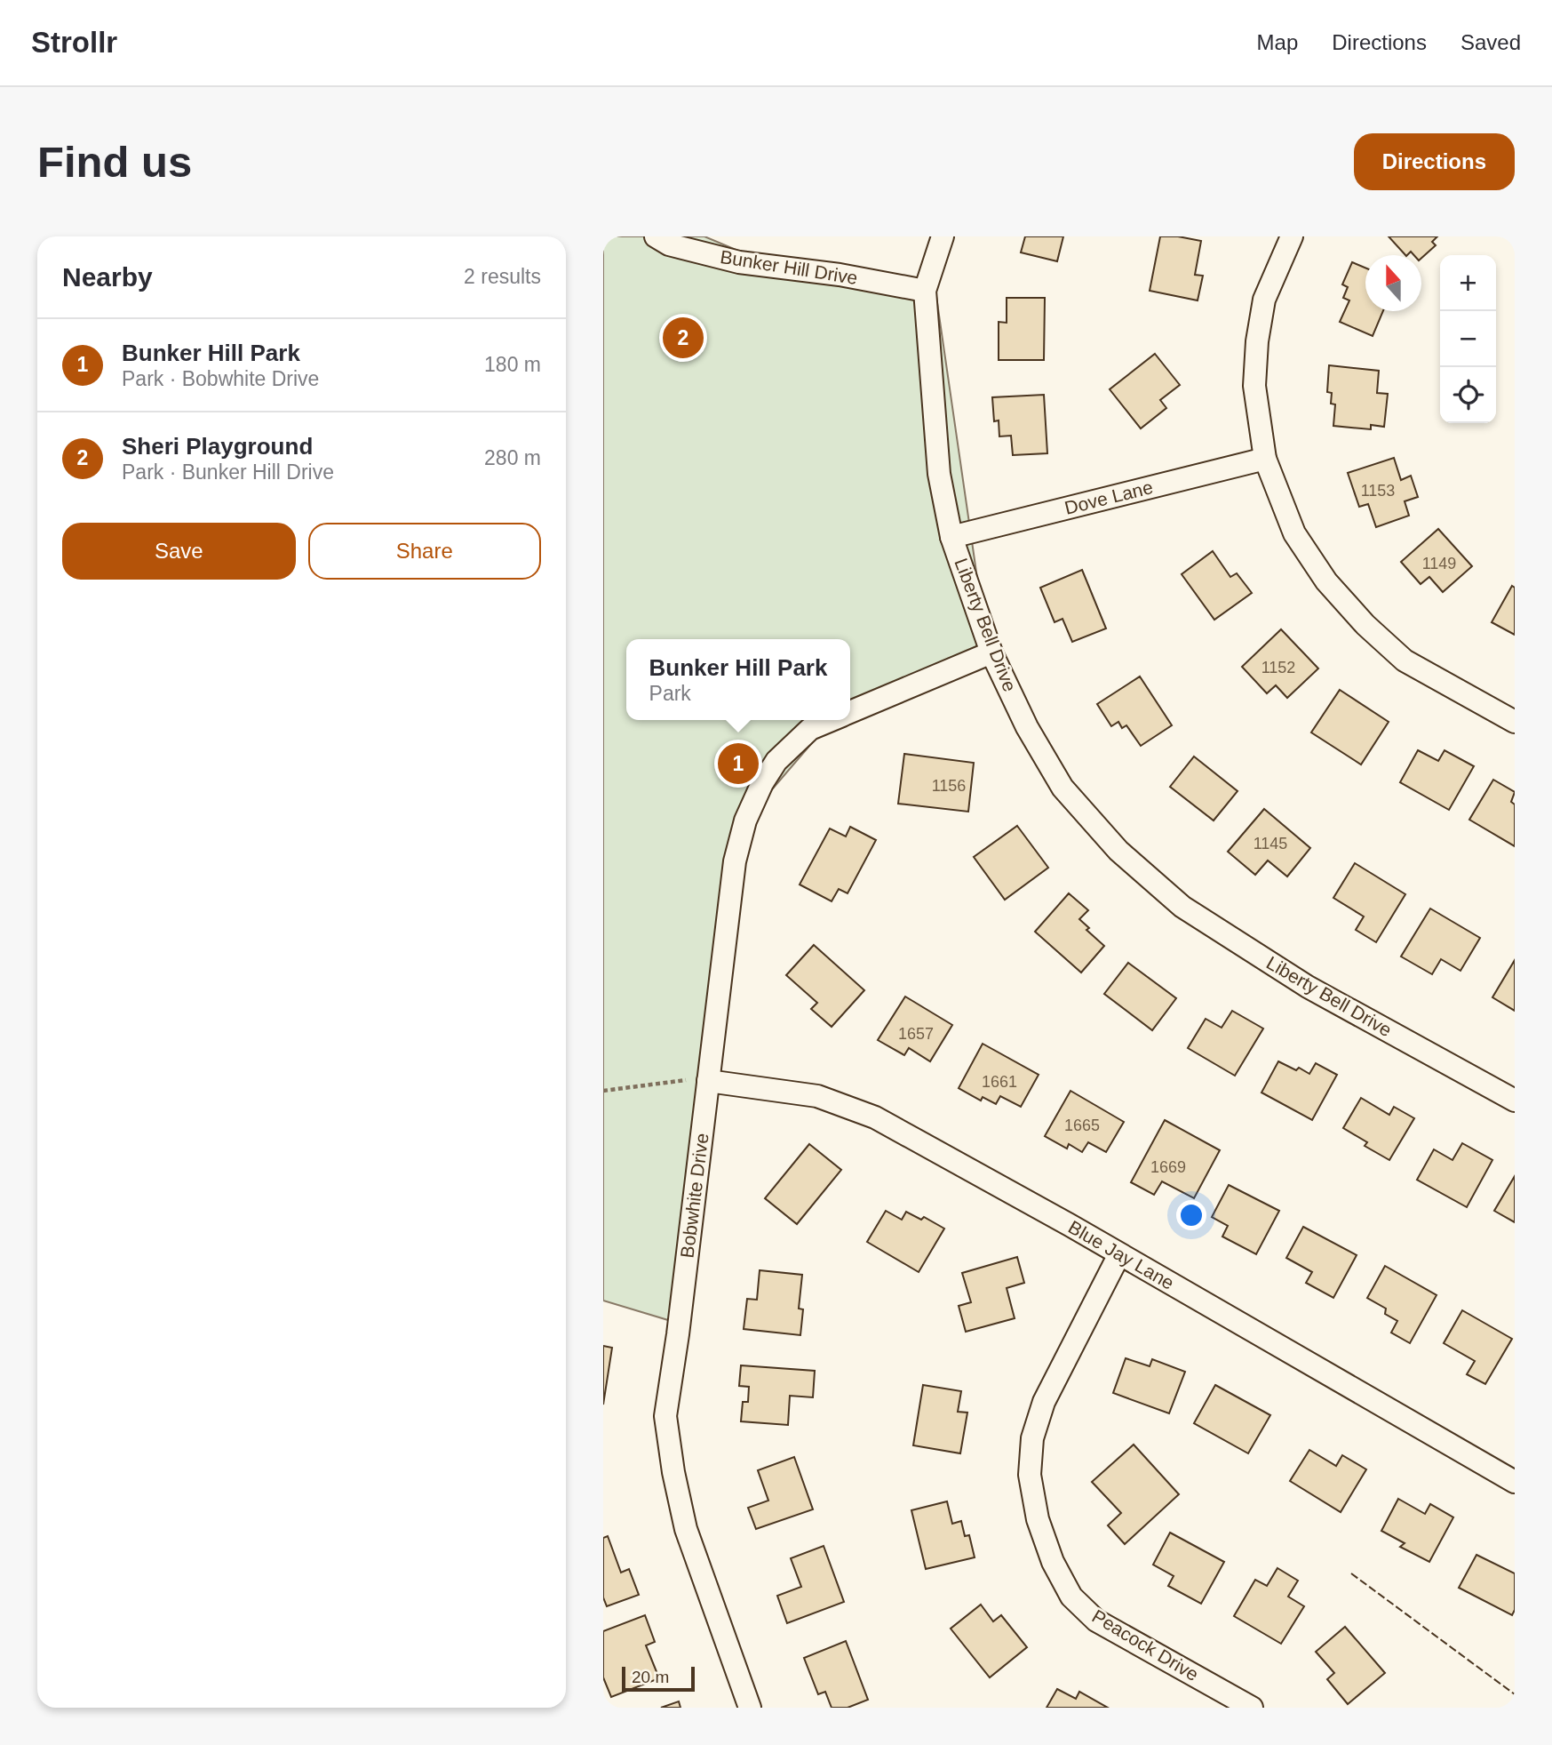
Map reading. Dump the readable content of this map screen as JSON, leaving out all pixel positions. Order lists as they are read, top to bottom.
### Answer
{
  "streets": {
    "street": [
      "Bunker Hill Drive",
      "Dove Lane",
      "Liberty Bell Drive",
      "Bobwhite Drive",
      "Blue Jay Lane",
      "Peacock Drive"
    ]
  },
  "crossings": [
    ["Bunker Hill Drive", "Liberty Bell Drive"],
    ["Dove Lane", "Liberty Bell Drive"],
    ["Liberty Bell Drive", "Bobwhite Drive"],
    ["Bobwhite Drive", "Blue Jay Lane"],
    ["Blue Jay Lane", "Peacock Drive"]
  ],
  "house_numbers": [
    "1153",
    "1149",
    "1152",
    "1156",
    "1145",
    "1657",
    "1661",
    "1665",
    "1669"
  ],
  "scale_bar": "20 m",
  "north": "top",
  "page": {
    "header": "Strollr",
    "nav": ["Map", "Directions", "Saved"],
    "buttons": [
      "Directions",
      ["Save", "Share"]
    ],
    "title": "Find us",
    "heading": ["Nearby", "2 results"],
    "map_buttons": ["+", "−"],
    "pins": ["2", "1"],
    "list": [
      {
        "mark": "1",
        "name": "Bunker Hill Park",
        "note": "Park · Bobwhite Drive",
        "value": "180 m"
      },
      {
        "mark": "2",
        "name": "Sheri Playground",
        "note": "Park · Bunker Hill Drive",
        "value": "280 m"
      }
    ],
    "popup": ["Bunker Hill Park", "Park"],
    "scale": "20 m"
  }
}
